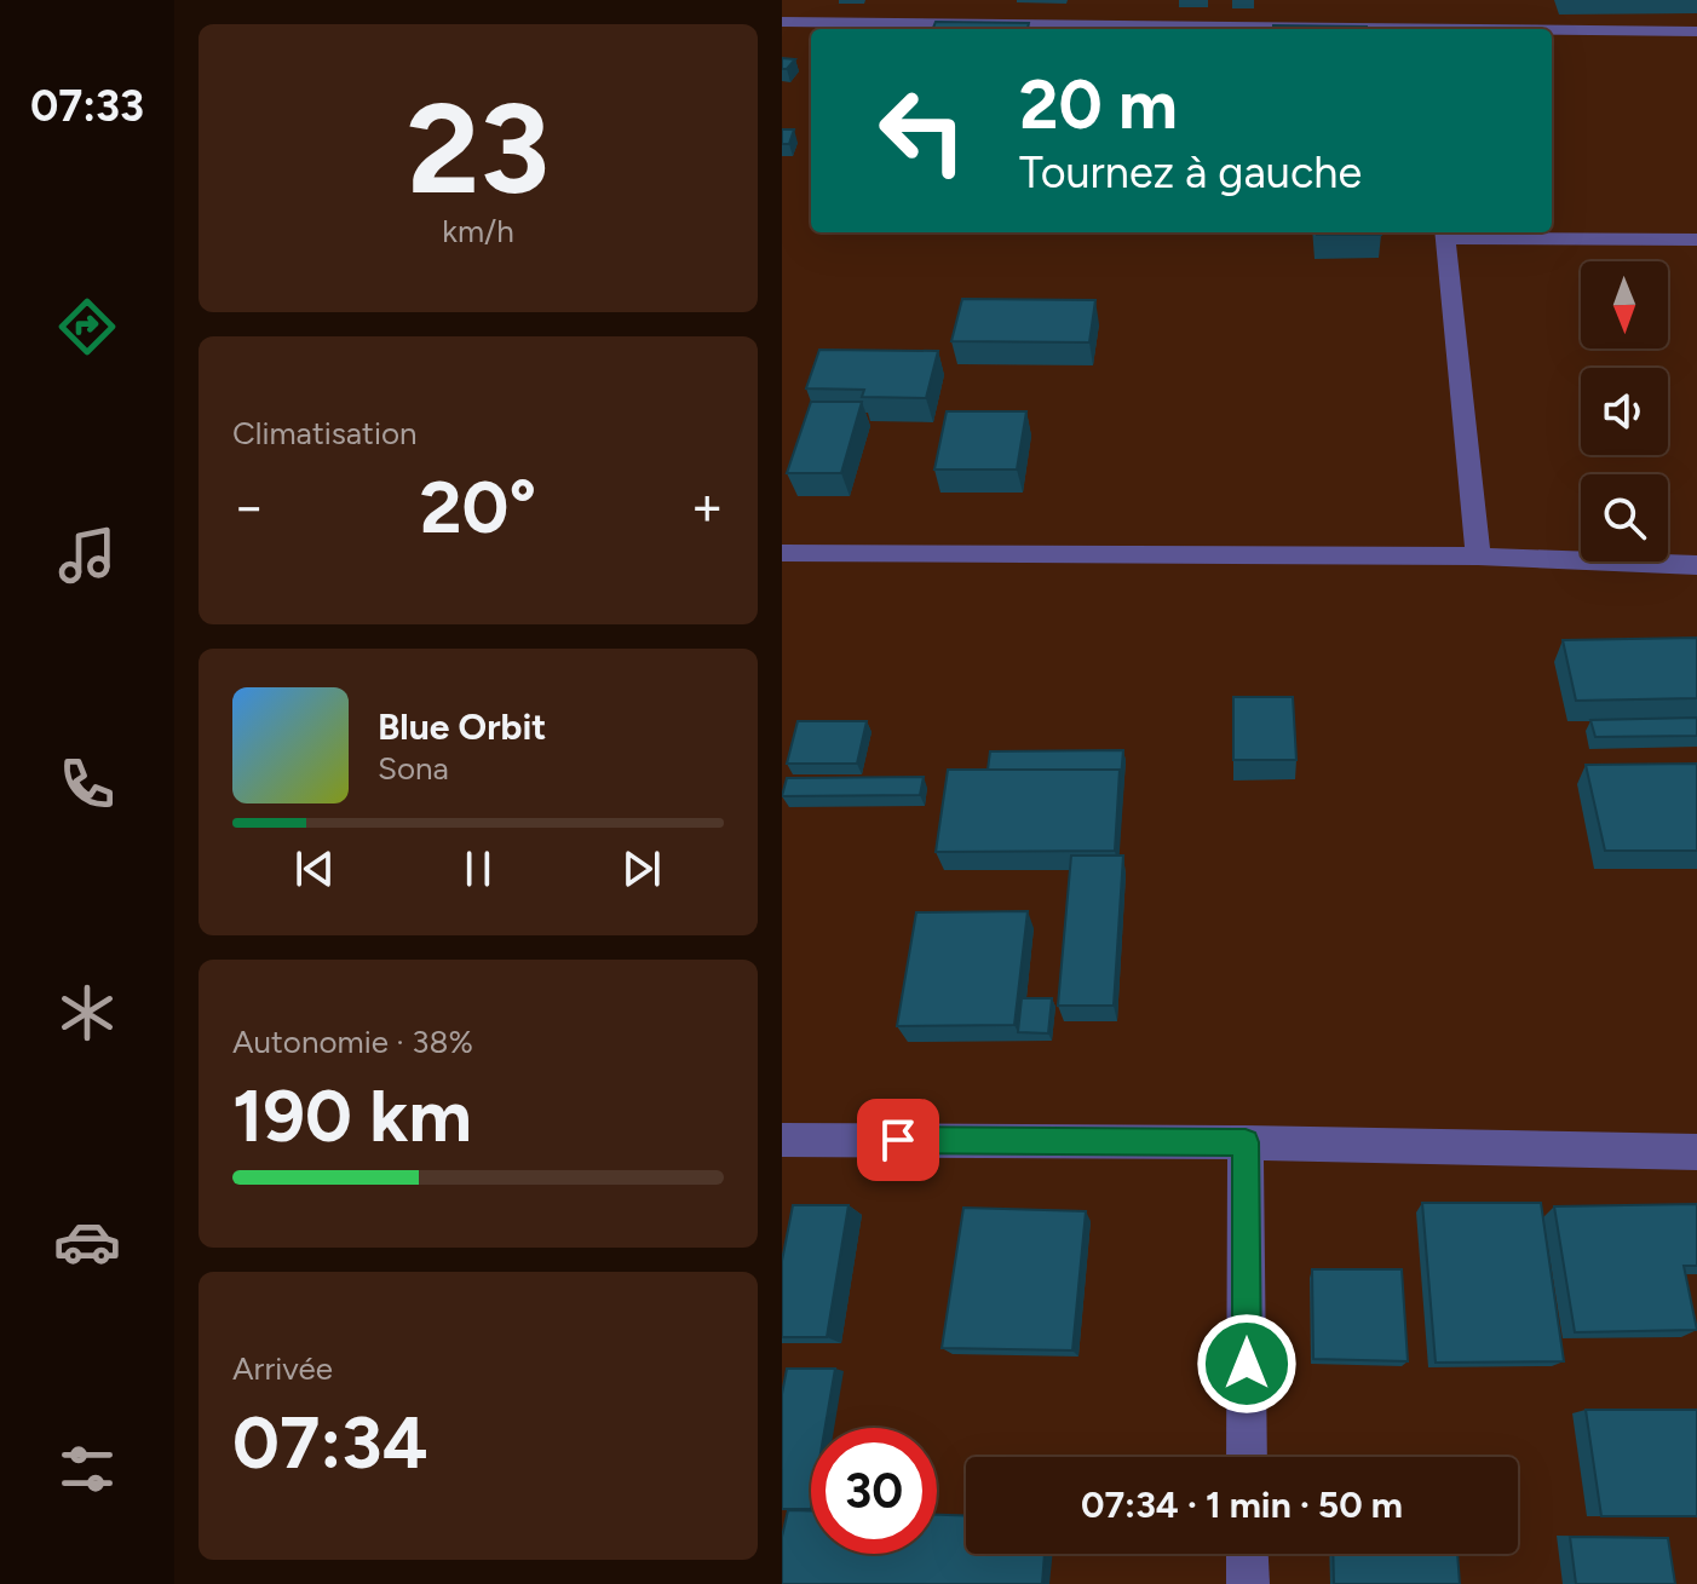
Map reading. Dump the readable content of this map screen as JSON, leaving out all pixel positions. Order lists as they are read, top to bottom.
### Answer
{
  "north": "bottom",
  "page": {
    "tabs": "07:33",
    "tile": [
      ["23", "km/h"],
      "Climatisation",
      ["Autonomie · 38%", "190 km"],
      ["Arrivée", "07:34"]
    ],
    "turn": ["20 m", "Tournez à gauche"],
    "heat": ["−", "20°", "+"],
    "song": ["Blue Orbit", "Sona"],
    "limit": "30",
    "trip": "07:34 · 1 min · 50 m"
  }
}
